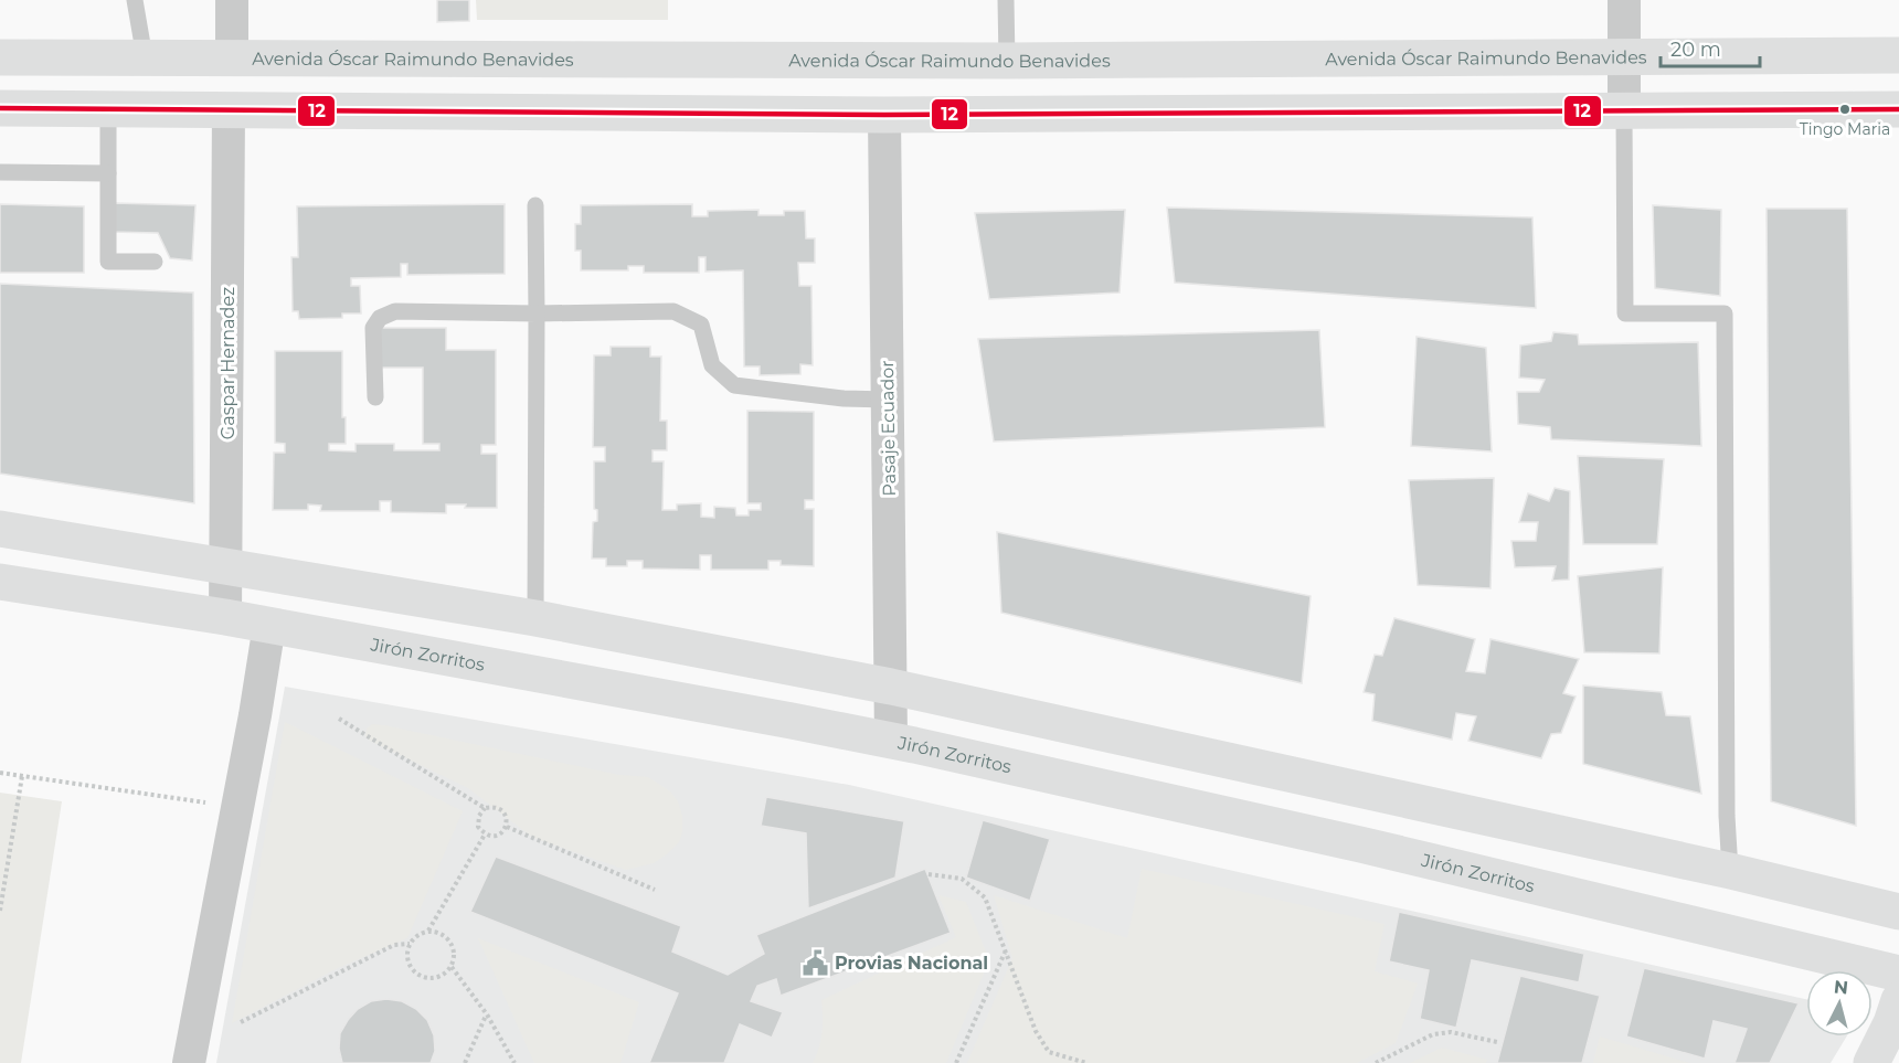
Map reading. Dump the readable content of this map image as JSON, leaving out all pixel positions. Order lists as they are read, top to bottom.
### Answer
{
  "streets": {
    "main road": ["Avenida Óscar Raimundo Benavides", "Jirón Zorritos"],
    "street": ["Gaspar Hernadez", "Pasaje Ecuador"]
  },
  "crossings": [
    ["Gaspar Hernadez", "Jirón Zorritos"],
    ["Pasaje Ecuador", "Jirón Zorritos"]
  ],
  "places": {
    "other": ["Tingo Maria"],
    "public building": ["Provias Nacional"]
  },
  "lines": ["transit line 12"],
  "scale_bar": "20 m",
  "north": "top"
}
